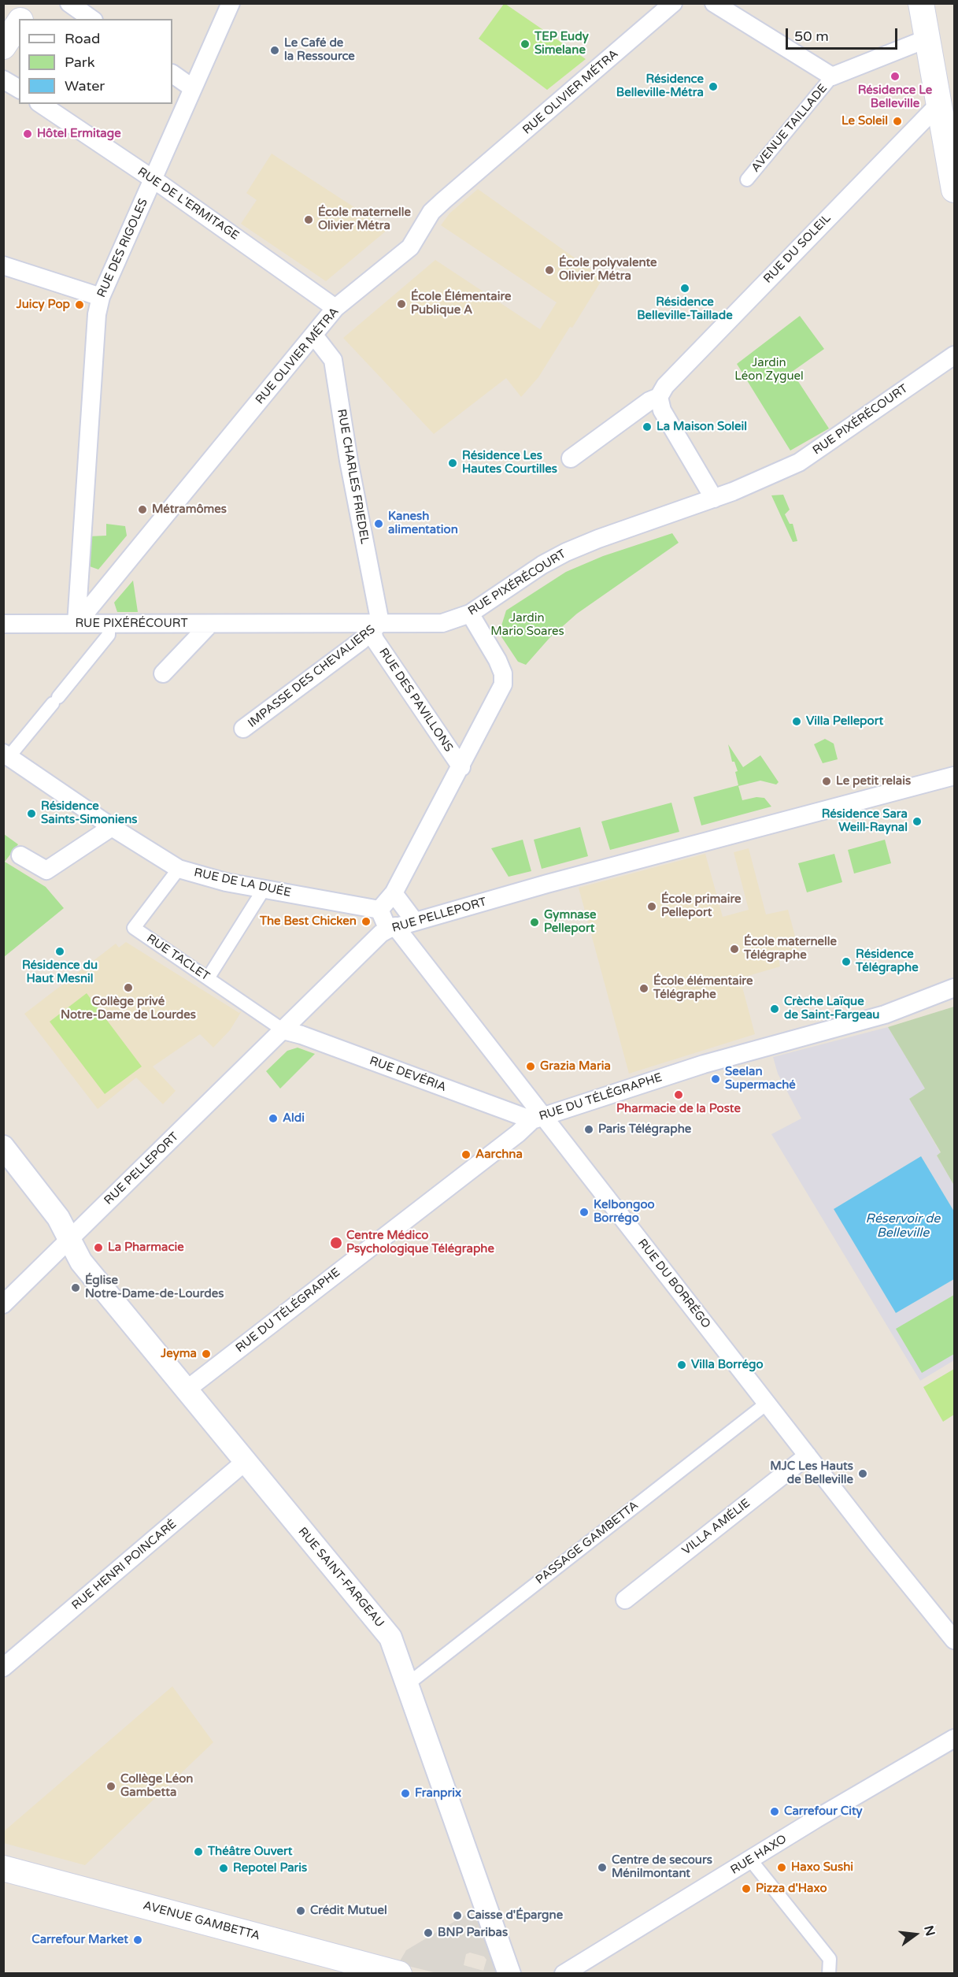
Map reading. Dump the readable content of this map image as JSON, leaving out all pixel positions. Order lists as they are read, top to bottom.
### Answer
{
  "streets": {
    "main road": ["AVENUE GAMBETTA"],
    "street": [
      "RUE OLIVIER MÉTRA",
      "AVENUE TAILLADE",
      "RUE DE L'ERMITAGE",
      "RUE DES RIGOLES",
      "RUE DU SOLEIL",
      "RUE PIXÉRÉCOURT",
      "RUE CHARLES FRIEDEL",
      "IMPASSE DES CHEVALIERS",
      "RUE DES PAVILLONS",
      "RUE DE LA DUÉE",
      "RUE PELLEPORT",
      "RUE TACLET",
      "RUE DEVÉRIA",
      "RUE DU TÉLÉGRAPHE",
      "RUE DU BORRÉGO",
      "VILLA AMÉLIE",
      "PASSAGE GAMBETTA",
      "RUE HENRI POINCARÉ",
      "RUE SAINT-FARGEAU",
      "RUE HAXO"
    ]
  },
  "crossings": [
    ["RUE OLIVIER MÉTRA", "RUE DE L'ERMITAGE"],
    ["RUE OLIVIER MÉTRA", "RUE DES RIGOLES"],
    ["RUE OLIVIER MÉTRA", "RUE PIXÉRÉCOURT"],
    ["RUE OLIVIER MÉTRA", "RUE CHARLES FRIEDEL"],
    ["RUE DE L'ERMITAGE", "RUE DES RIGOLES"],
    ["RUE DES RIGOLES", "RUE PIXÉRÉCOURT"],
    ["RUE PIXÉRÉCOURT", "RUE CHARLES FRIEDEL"],
    ["RUE PIXÉRÉCOURT", "IMPASSE DES CHEVALIERS"],
    ["RUE PIXÉRÉCOURT", "RUE DES PAVILLONS"],
    ["RUE CHARLES FRIEDEL", "IMPASSE DES CHEVALIERS"],
    ["RUE CHARLES FRIEDEL", "RUE DES PAVILLONS"],
    ["IMPASSE DES CHEVALIERS", "RUE DES PAVILLONS"],
    ["RUE DES PAVILLONS", "RUE DE LA DUÉE"],
    ["RUE DE LA DUÉE", "RUE TACLET"],
    ["RUE PELLEPORT", "RUE TACLET"],
    ["RUE PELLEPORT", "RUE DEVÉRIA"],
    ["RUE PELLEPORT", "RUE DU BORRÉGO"],
    ["RUE PELLEPORT", "RUE SAINT-FARGEAU"],
    ["RUE TACLET", "RUE DEVÉRIA"],
    ["RUE DEVÉRIA", "RUE DU TÉLÉGRAPHE"],
    ["RUE DEVÉRIA", "RUE DU BORRÉGO"],
    ["RUE DU TÉLÉGRAPHE", "RUE DU BORRÉGO"],
    ["RUE DU TÉLÉGRAPHE", "RUE SAINT-FARGEAU"],
    ["RUE DU BORRÉGO", "VILLA AMÉLIE"],
    ["RUE DU BORRÉGO", "PASSAGE GAMBETTA"],
    ["PASSAGE GAMBETTA", "RUE SAINT-FARGEAU"],
    ["RUE HENRI POINCARÉ", "RUE SAINT-FARGEAU"]
  ],
  "water": ["Réservoir de Belleville"],
  "parks": ["Jardin Léon Zyguel", "Jardin Mario Soares"],
  "places": [
    "TEP Eudy Simelane",
    "Le Café de la Ressource",
    "Résidence Le Belleville",
    "Résidence Belleville-Métra",
    "Le Soleil",
    "Hôtel Ermitage",
    "École maternelle Olivier Métra",
    "École polyvalente Olivier Métra",
    "Résidence Belleville-Taillade",
    "École Élémentaire Publique A",
    "Juicy Pop",
    "La Maison Soleil",
    "Résidence Les Hautes Courtilles",
    "Métramômes",
    "Kanesh alimentation",
    "Villa Pelleport",
    "Le petit relais",
    "Résidence Saints-Simoniens",
    "Résidence Sara Weill-Raynal",
    "École primaire Pelleport",
    "The Best Chicken",
    "Gymnase Pelleport",
    "École maternelle Télégraphe",
    "Résidence du Haut Mesnil",
    "Résidence Télégraphe",
    "Collège privé Notre-Dame de Lourdes",
    "École élémentaire Télégraphe",
    "Crèche Laïque de Saint-Fargeau",
    "Grazia Maria",
    "Seelan Supermaché",
    "Pharmacie de la Poste",
    "Aldi",
    "Paris Télégraphe",
    "Aarchna",
    "Kelbongoo Borrégo",
    "Centre Médico Psychologique Télégraphe",
    "La Pharmacie",
    "Église Notre-Dame-de-Lourdes",
    "Jeyma",
    "Villa Borrégo",
    "MJC Les Hauts de Belleville",
    "Collège Léon Gambetta",
    "Franprix",
    "Carrefour City",
    "Théâtre Ouvert",
    "Centre de secours Ménilmontant",
    "Haxo Sushi",
    "Repotel Paris",
    "Pizza d'Haxo",
    "Crédit Mutuel",
    "Caisse d'Épargne",
    "BNP Paribas",
    "Carrefour Market"
  ],
  "legend": ["Road", "Park", "Water"],
  "scale_bar": "50 m",
  "north": "right"
}
